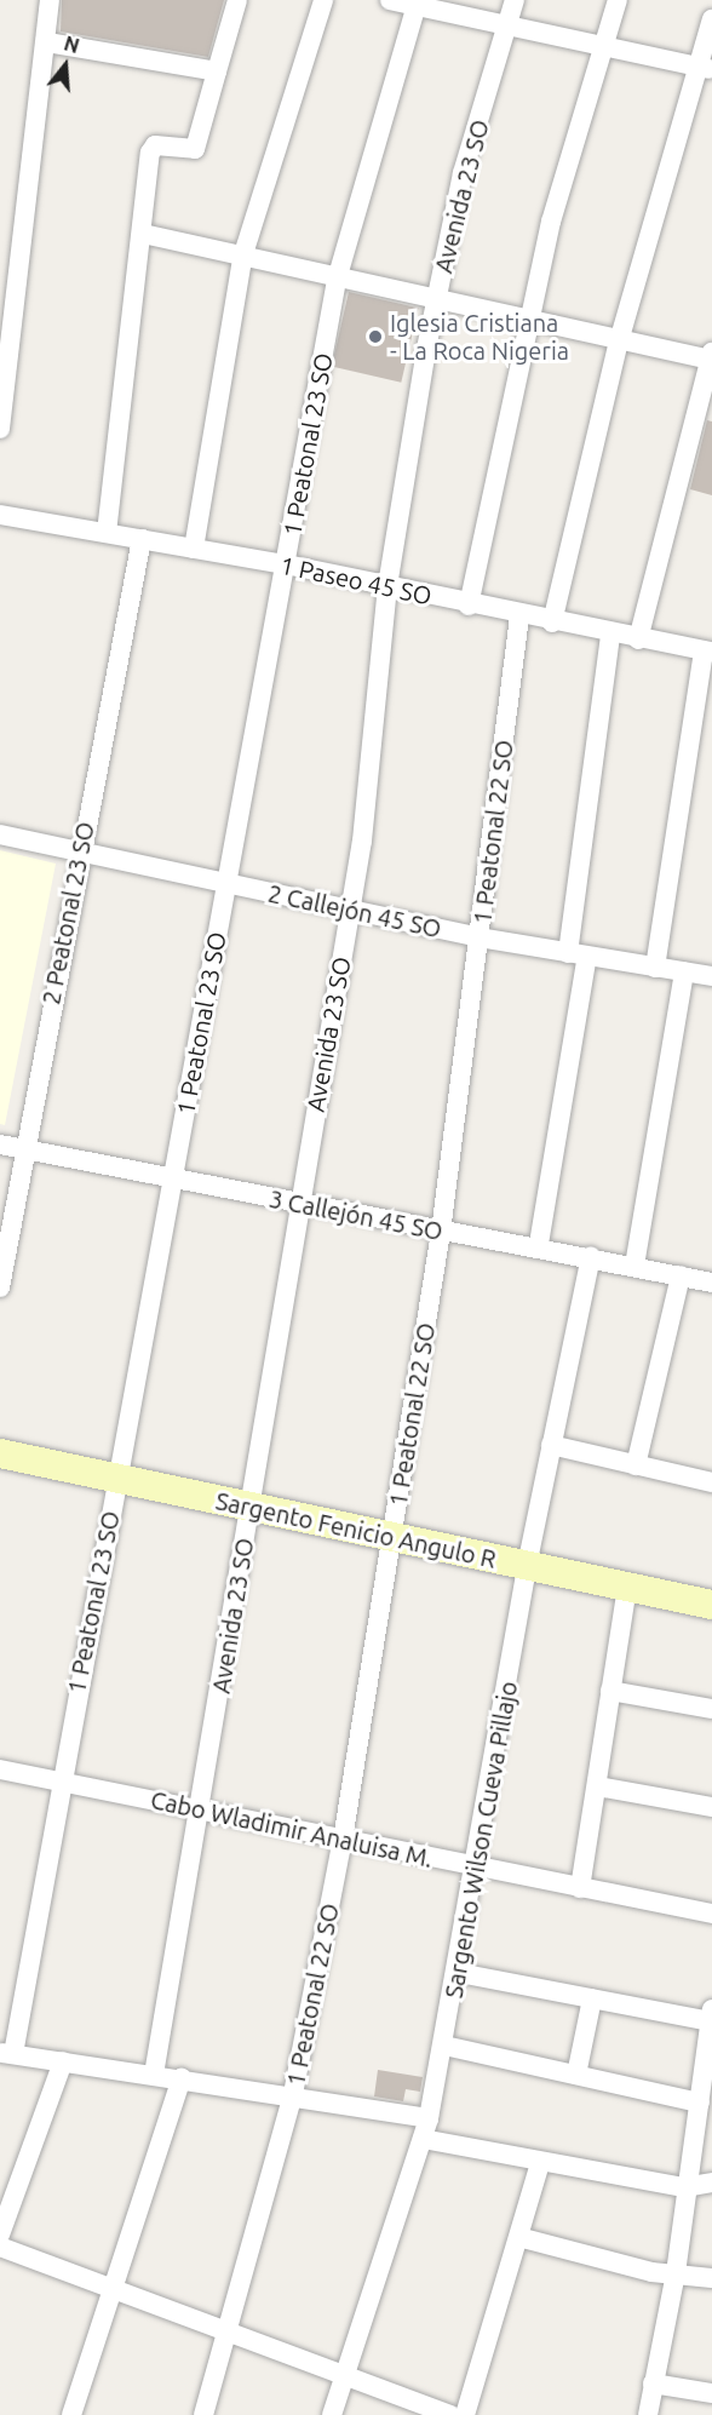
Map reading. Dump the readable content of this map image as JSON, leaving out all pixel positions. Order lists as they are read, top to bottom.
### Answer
{
  "streets": {
    "street": [
      "Avenida 23 SO",
      "1 Peatonal 23 SO",
      "1 Paseo 45 SO",
      "1 Peatonal 22 SO",
      "2 Callejón 45 SO",
      "2 Peatonal 23 SO",
      "3 Callejón 45 SO",
      "Sargento Fenicio Angulo R",
      "Cabo Wladimir Analuisa M.",
      "Sargento Wilson Cueva Pillajo"
    ]
  },
  "crossings": [
    ["Avenida 23 SO", "1 Paseo 45 SO"],
    ["Avenida 23 SO", "2 Callejón 45 SO"],
    ["Avenida 23 SO", "3 Callejón 45 SO"],
    ["Avenida 23 SO", "Sargento Fenicio Angulo R"],
    ["Avenida 23 SO", "Cabo Wladimir Analuisa M."],
    ["1 Peatonal 23 SO", "1 Paseo 45 SO"],
    ["1 Peatonal 23 SO", "2 Callejón 45 SO"],
    ["1 Peatonal 23 SO", "3 Callejón 45 SO"],
    ["1 Peatonal 23 SO", "Sargento Fenicio Angulo R"],
    ["1 Peatonal 23 SO", "Cabo Wladimir Analuisa M."],
    ["1 Paseo 45 SO", "1 Peatonal 22 SO"],
    ["1 Paseo 45 SO", "2 Peatonal 23 SO"],
    ["1 Peatonal 22 SO", "2 Callejón 45 SO"],
    ["1 Peatonal 22 SO", "3 Callejón 45 SO"],
    ["1 Peatonal 22 SO", "Sargento Fenicio Angulo R"],
    ["1 Peatonal 22 SO", "Cabo Wladimir Analuisa M."],
    ["2 Callejón 45 SO", "2 Peatonal 23 SO"],
    ["2 Peatonal 23 SO", "3 Callejón 45 SO"],
    ["3 Callejón 45 SO", "Sargento Wilson Cueva Pillajo"],
    ["Sargento Fenicio Angulo R", "Sargento Wilson Cueva Pillajo"],
    ["Cabo Wladimir Analuisa M.", "Sargento Wilson Cueva Pillajo"]
  ],
  "places": ["Iglesia Cristiana - La Roca Nigeria"],
  "north": "top"
}
